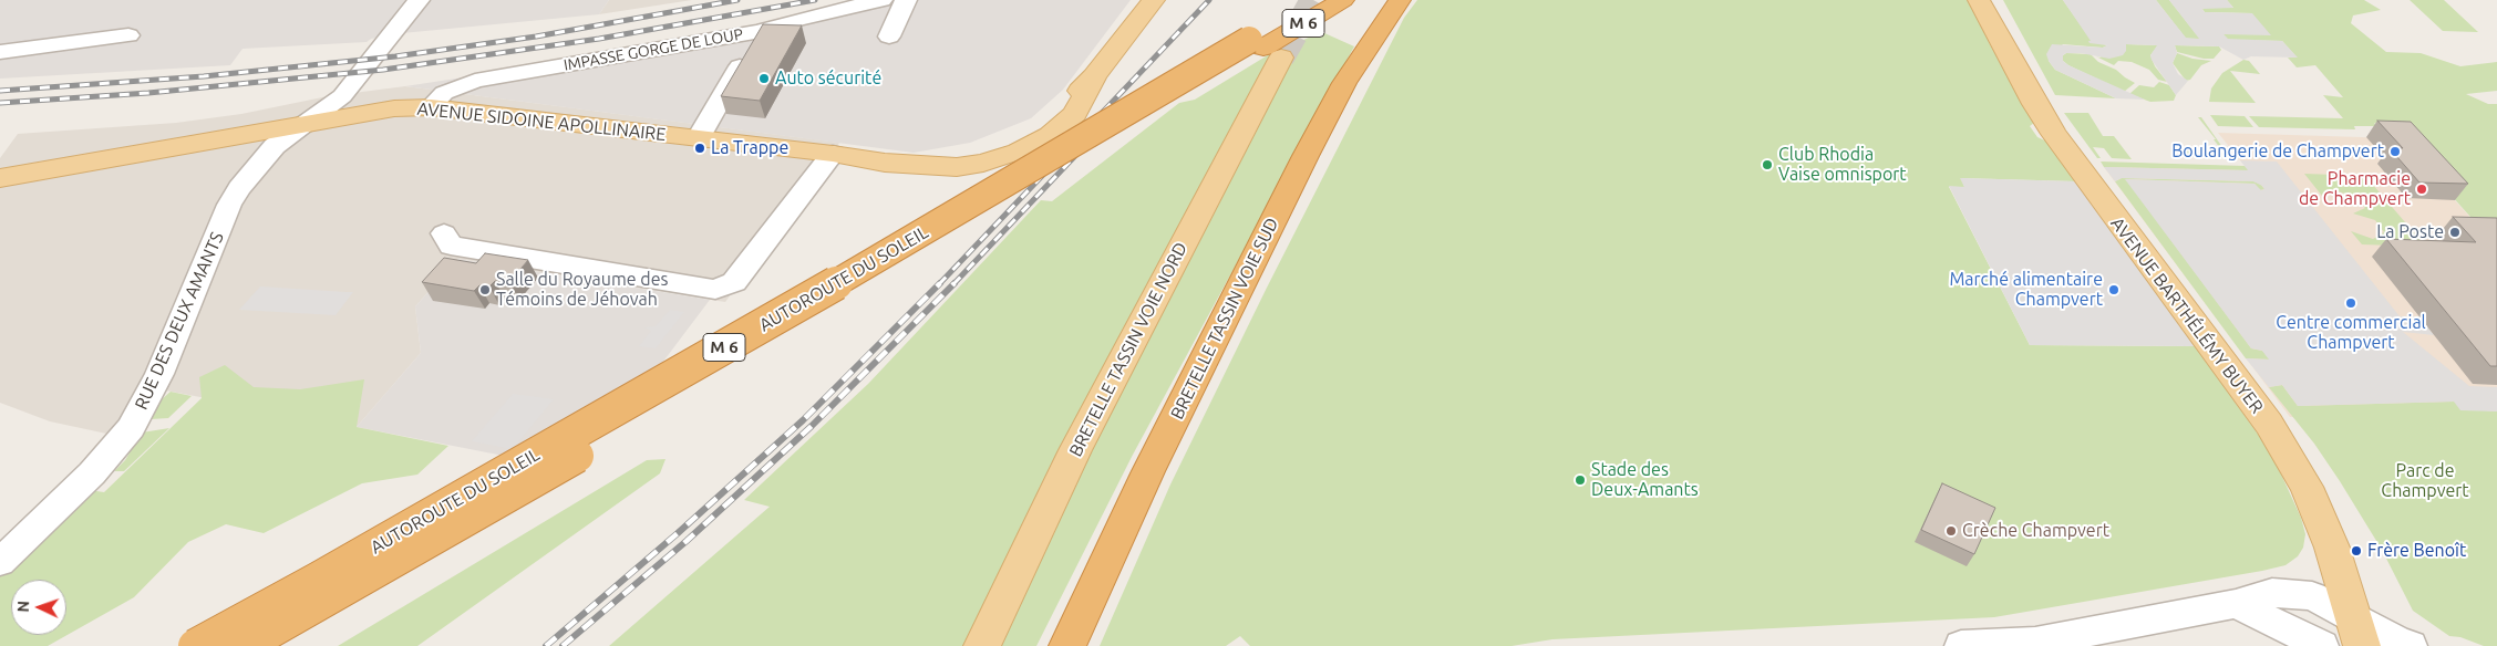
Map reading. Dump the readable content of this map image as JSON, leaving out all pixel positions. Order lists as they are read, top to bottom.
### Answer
{
  "streets": {
    "highway": ["M 6", "AUTOROUTE DU SOLEIL", "BRETELLE TASSIN VOIE SUD"],
    "main road": ["AVENUE SIDOINE APOLLINAIRE", "AVENUE BARTHÉLÉMY BUYER", "BRETELLE TASSIN VOIE NORD"],
    "street": ["IMPASSE GORGE DE LOUP", "RUE DES DEUX AMANTS"]
  },
  "crossings": [
    ["IMPASSE GORGE DE LOUP", "AVENUE SIDOINE APOLLINAIRE"],
    ["AVENUE SIDOINE APOLLINAIRE", "RUE DES DEUX AMANTS"],
    ["AUTOROUTE DU SOLEIL", "BRETELLE TASSIN VOIE NORD"]
  ],
  "parks": ["Parc de Champvert"],
  "places": [
    "Auto sécurité",
    "La Trappe",
    "Boulangerie de Champvert",
    "Club Rhodia Vaise omnisport",
    "Pharmacie de Champvert",
    "La Poste",
    "Salle du Royaume des Témoins de Jéhovah",
    "Marché alimentaire Champvert",
    "Centre commercial Champvert",
    "Stade des Deux-Amants",
    "Crèche Champvert",
    "Frère Benoît"
  ],
  "north": "left"
}
